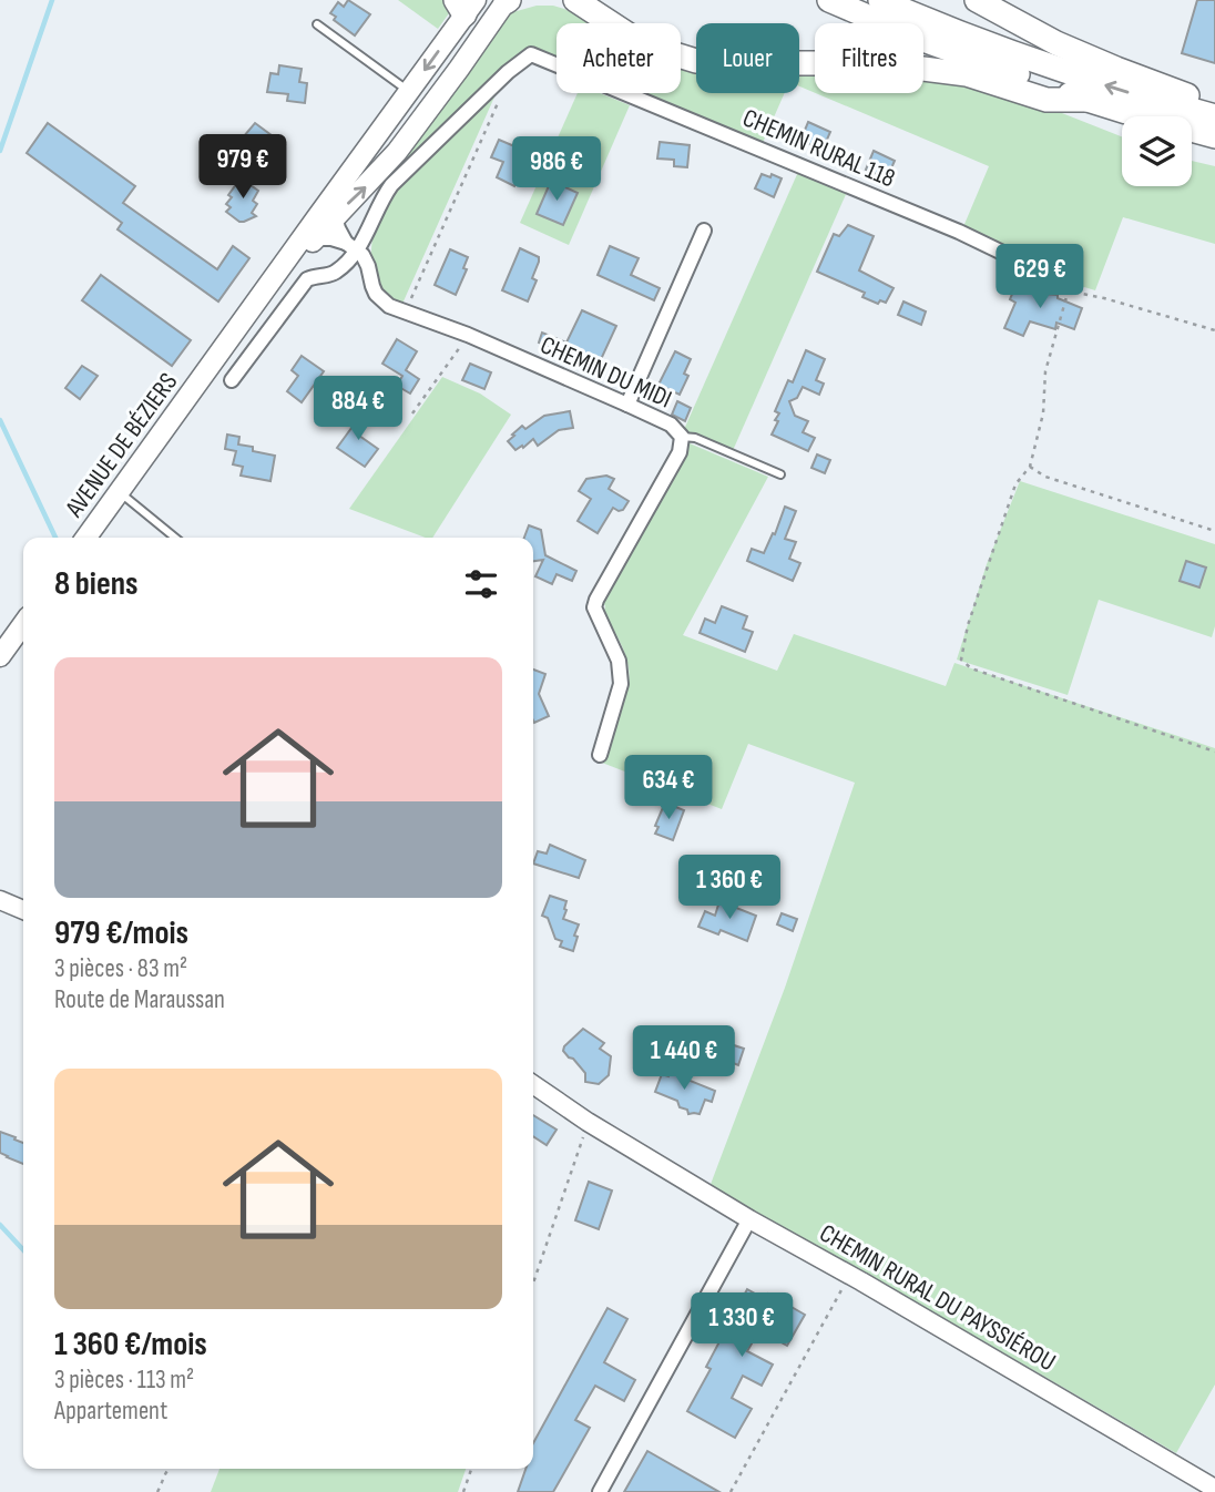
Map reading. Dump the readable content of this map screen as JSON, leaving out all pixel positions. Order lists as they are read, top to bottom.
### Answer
{
  "streets": {
    "main road": ["AVENUE DE BÉZIERS"],
    "street": ["CHEMIN RURAL 118", "CHEMIN DU MIDI", "CHEMIN RURAL DU PAYSSIÉROU"]
  },
  "crossings": [
    ["CHEMIN RURAL 118", "CHEMIN DU MIDI"]
  ],
  "page": {
    "chip": ["Acheter", "Louer", "Filtres"],
    "price": [
      "979 €",
      "986 €",
      "629 €",
      "884 €",
      "634 €",
      "1 360 €",
      "1 440 €",
      "1 330 €"
    ],
    "heading": "8 biens",
    "list": [
      {
        "name": "979 €/mois",
        "note": "3 pièces · 83 m² · Route de Maraussan"
      },
      {
        "name": "1 360 €/mois",
        "note": "3 pièces · 113 m² · Appartement"
      }
    ]
  }
}
